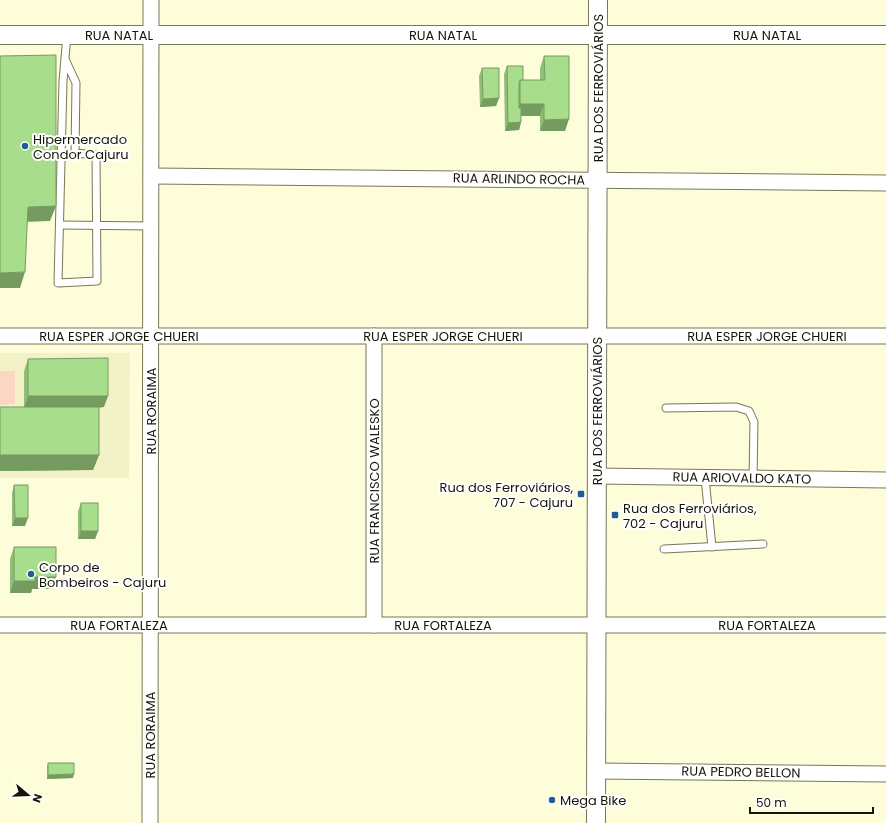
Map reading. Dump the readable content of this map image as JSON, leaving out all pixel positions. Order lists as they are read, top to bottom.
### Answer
{
  "streets": {
    "street": [
      "RUA NATAL",
      "RUA DOS FERROVIÁRIOS",
      "RUA ARLINDO ROCHA",
      "RUA ESPER JORGE CHUERI",
      "RUA RORAIMA",
      "RUA ARIOVALDO KATO",
      "RUA FRANCISCO WALESKO",
      "RUA FORTALEZA",
      "RUA PEDRO BELLON"
    ]
  },
  "crossings": [
    ["RUA NATAL", "RUA DOS FERROVIÁRIOS"],
    ["RUA NATAL", "RUA RORAIMA"],
    ["RUA DOS FERROVIÁRIOS", "RUA ARLINDO ROCHA"],
    ["RUA DOS FERROVIÁRIOS", "RUA ESPER JORGE CHUERI"],
    ["RUA DOS FERROVIÁRIOS", "RUA ARIOVALDO KATO"],
    ["RUA DOS FERROVIÁRIOS", "RUA FORTALEZA"],
    ["RUA DOS FERROVIÁRIOS", "RUA PEDRO BELLON"],
    ["RUA ARLINDO ROCHA", "RUA RORAIMA"],
    ["RUA ESPER JORGE CHUERI", "RUA RORAIMA"],
    ["RUA ESPER JORGE CHUERI", "RUA FRANCISCO WALESKO"],
    ["RUA RORAIMA", "RUA FORTALEZA"],
    ["RUA FRANCISCO WALESKO", "RUA FORTALEZA"]
  ],
  "places": {
    "other": ["Hipermercado Condor Cajuru", "Corpo de Bombeiros - Cajuru", "Mega Bike"],
    "transit": ["Rua dos Ferroviários, 707 - Cajuru", "Rua dos Ferroviários, 702 - Cajuru"]
  },
  "scale_bar": "50 m",
  "north": "right"
}
